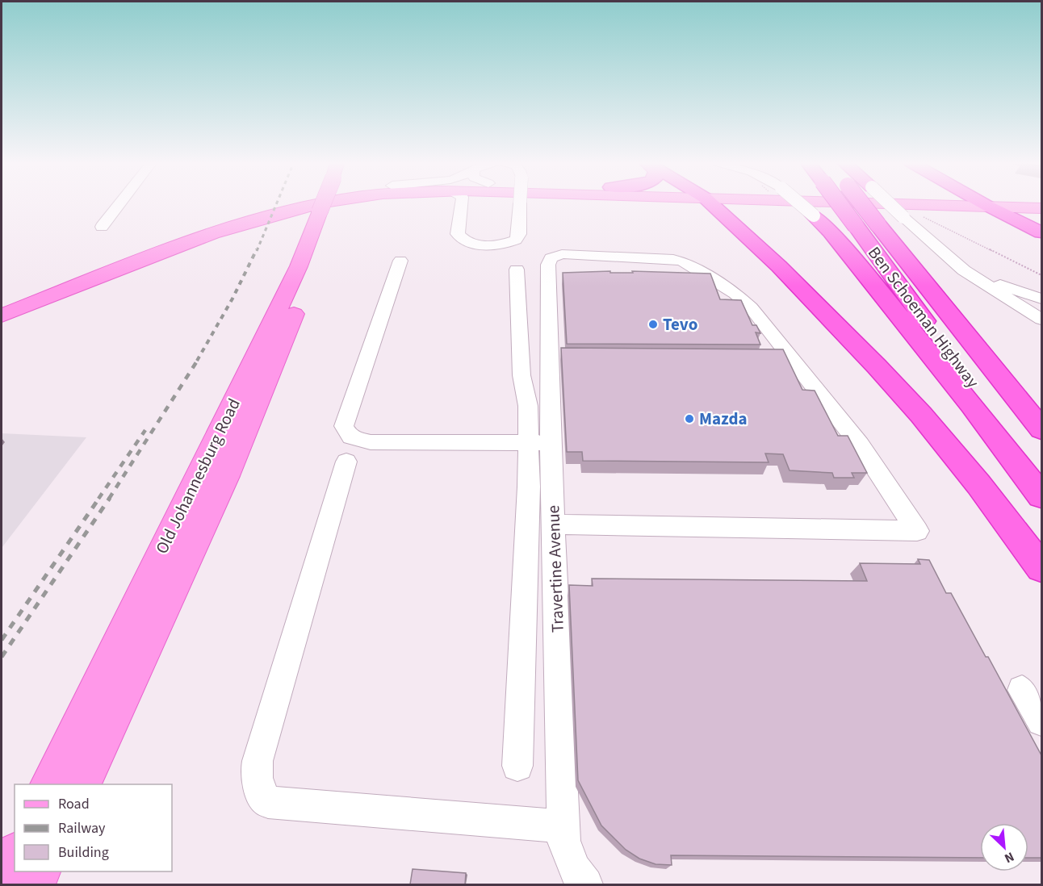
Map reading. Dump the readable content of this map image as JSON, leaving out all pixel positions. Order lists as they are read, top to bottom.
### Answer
{
  "streets": {
    "highway": ["Ben Schoeman Highway"],
    "main road": ["Old Johannesburg Road"],
    "street": ["Travertine Avenue"]
  },
  "places": ["Tevo", "Mazda"],
  "legend": ["Road", "Railway", "Building"],
  "north": "bottom right"
}
